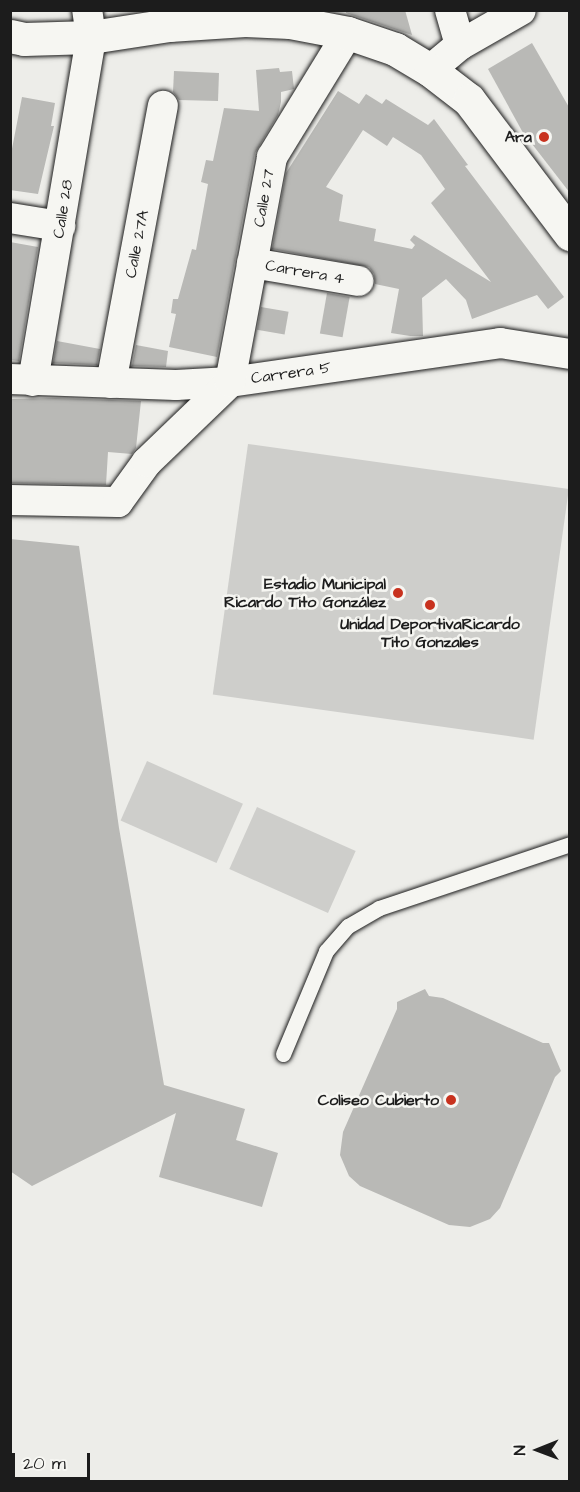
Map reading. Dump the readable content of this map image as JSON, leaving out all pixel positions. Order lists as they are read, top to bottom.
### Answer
{
  "streets": {
    "street": [
      "Calle 27",
      "Calle 28",
      "Calle 27A",
      "Carrera 4",
      "Carrera 5"
    ]
  },
  "crossings": [
    ["Calle 27", "Carrera 4"],
    ["Calle 27", "Carrera 5"],
    ["Calle 28", "Carrera 5"],
    ["Calle 27A", "Carrera 5"]
  ],
  "places": [
    "Ara",
    "Estadio Municipal Ricardo Tito González",
    "Unidad DeportivaRicardo Tito Gonzales",
    "Coliseo Cubierto"
  ],
  "scale_bar": "20 m",
  "north": "left"
}
